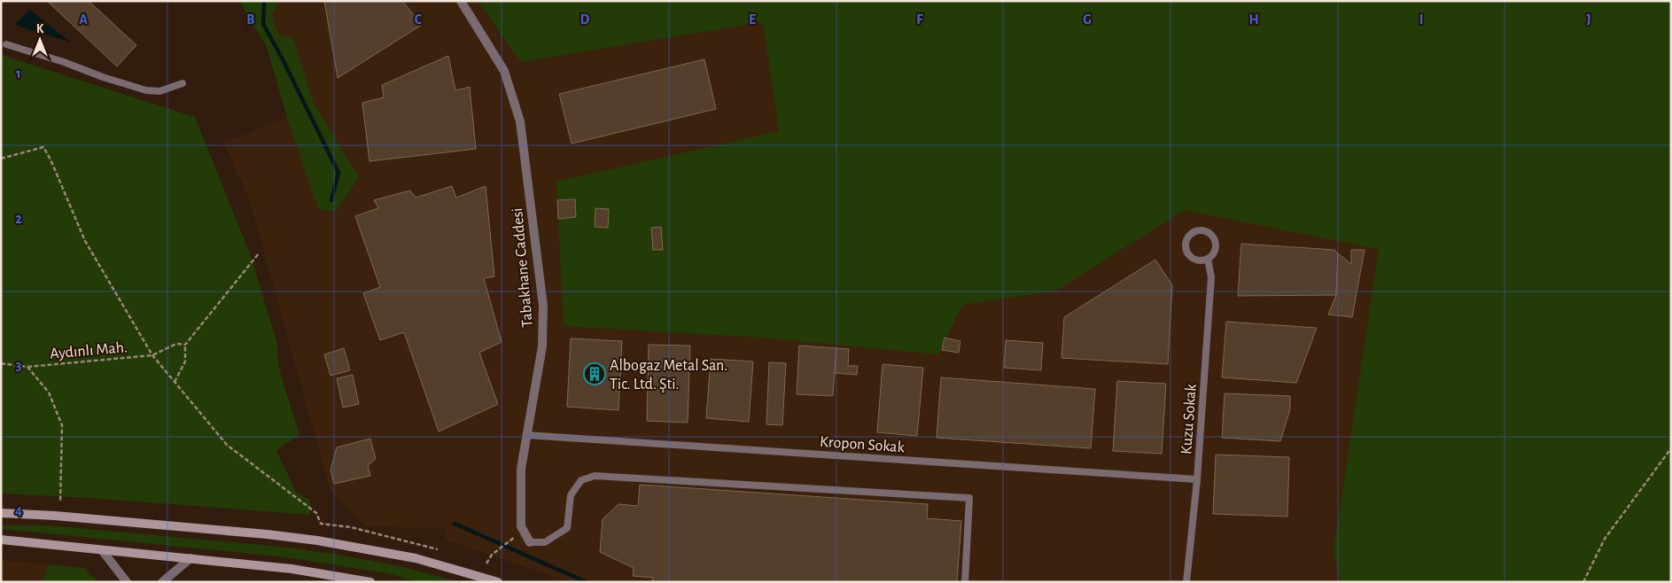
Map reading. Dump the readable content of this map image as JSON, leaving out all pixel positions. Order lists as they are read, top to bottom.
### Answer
{
  "streets": {
    "street": ["Tabakhane Caddesi"],
    "lane": ["Kuzu Sokak", "Kropon Sokak"],
    "path": ["Aydınlı Mah."]
  },
  "crossings": [
    ["Tabakhane Caddesi", "Kropon Sokak"],
    ["Kuzu Sokak", "Kropon Sokak"]
  ],
  "places": {
    "building": ["Albogaz Metal San. Tic. Ltd. Şti."]
  },
  "north": "top",
  "grid": {
    "columns": [
      "A",
      "B",
      "C",
      "D",
      "E",
      "F",
      "G",
      "H",
      "I",
      "J"
    ],
    "rows": [
      "1",
      "2",
      "3",
      "4"
    ]
  }
}
